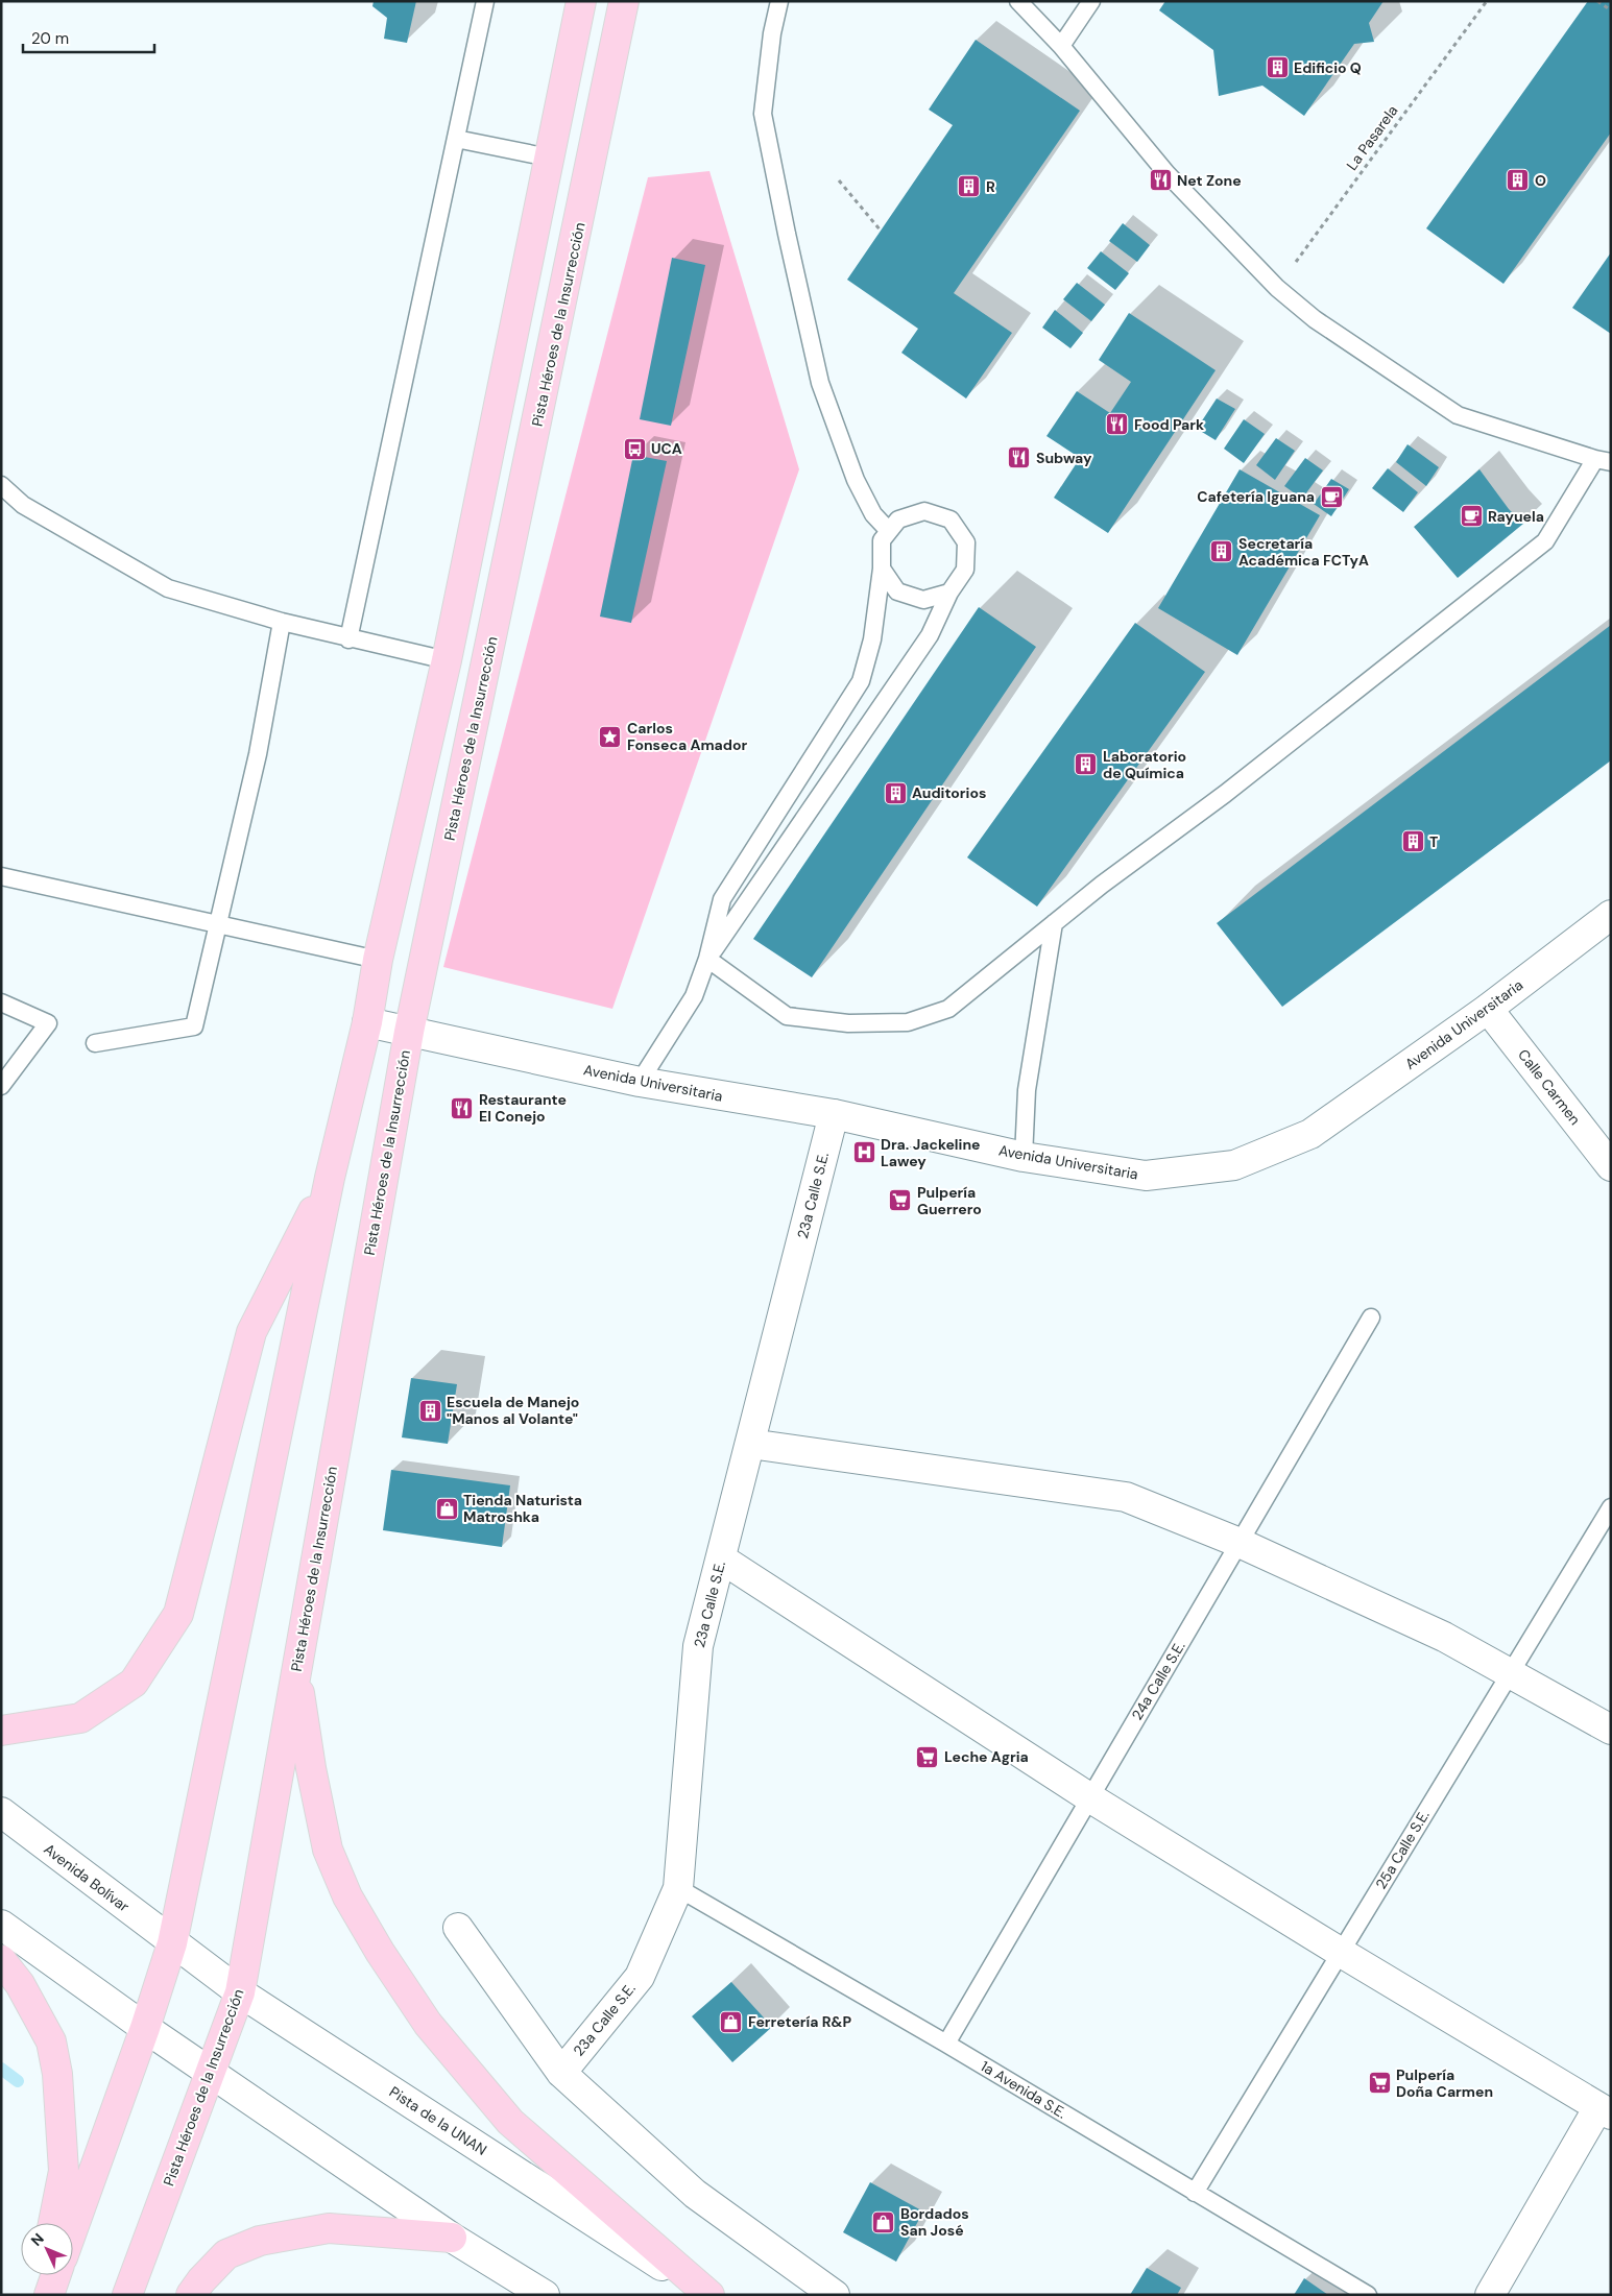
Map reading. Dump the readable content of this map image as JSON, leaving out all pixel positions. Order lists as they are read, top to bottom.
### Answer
{
  "streets": {
    "main road": ["Pista Héroes de la Insurrección"],
    "street": [
      "Avenida Universitaria",
      "Calle Carmen",
      "23a Calle S.E.",
      "Avenida Bolívar",
      "Pista de la UNAN"
    ],
    "lane": ["24a Calle S.E.", "25a Calle S.E.", "1a Avenida S.E."],
    "path": ["La Pasarela"]
  },
  "crossings": [
    ["Pista Héroes de la Insurrección", "Avenida Universitaria"],
    ["Pista Héroes de la Insurrección", "Pista de la UNAN"],
    ["Avenida Universitaria", "Calle Carmen"],
    ["Avenida Universitaria", "23a Calle S.E."],
    ["23a Calle S.E.", "1a Avenida S.E."],
    ["24a Calle S.E.", "1a Avenida S.E."],
    ["25a Calle S.E.", "1a Avenida S.E."],
    ["Avenida Bolívar", "Pista de la UNAN"]
  ],
  "places": {
    "building": [
      "Edificio Q",
      "O",
      "R",
      "Secretaría Académica FCTyA",
      "Laboratorio de Química",
      "Auditorios",
      "T",
      "Escuela de Manejo \"Manos al Volante\""
    ],
    "restaurant": [
      "Net Zone",
      "Food Park",
      "Subway",
      "Restaurante El Conejo"
    ],
    "bus stop": ["UCA"],
    "cafe": ["Cafetería Iguana", "Rayuela"],
    "place": ["Carlos Fonseca Amador"],
    "hospital": ["Dra. Jackeline Lawey"],
    "supermarket": ["Pulpería Guerrero", "Leche Agria", "Pulpería Doña Carmen"],
    "shop": ["Tienda Naturista Matroshka", "Ferretería R&P", "Bordados San José"]
  },
  "scale_bar": "20 m",
  "north": "top left"
}
